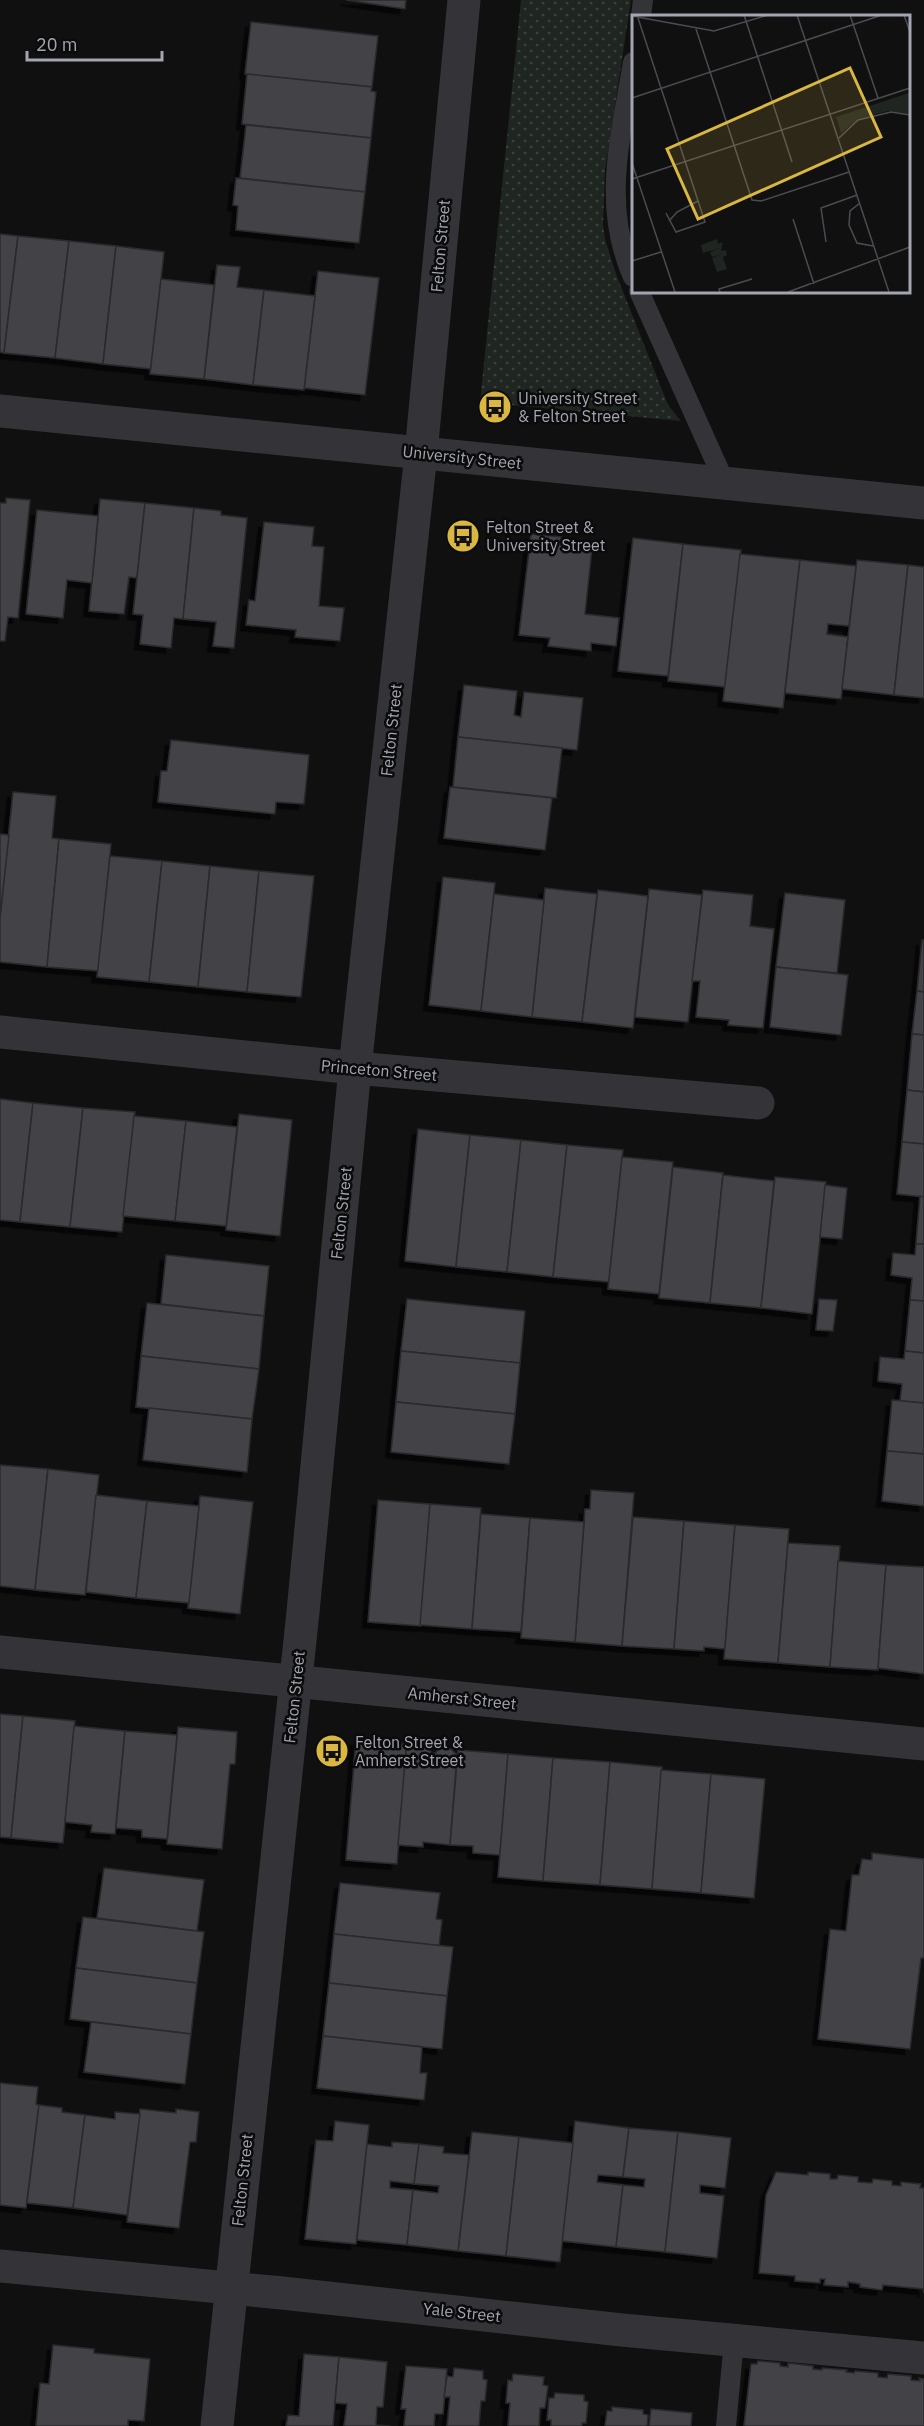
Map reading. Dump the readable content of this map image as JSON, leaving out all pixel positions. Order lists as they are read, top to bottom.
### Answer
{
  "streets": {
    "street": [
      "Felton Street",
      "University Street",
      "Princeton Street",
      "Amherst Street",
      "Yale Street"
    ]
  },
  "crossings": [
    ["Felton Street", "University Street"],
    ["Felton Street", "Princeton Street"],
    ["Felton Street", "Amherst Street"],
    ["Felton Street", "Yale Street"]
  ],
  "places": {
    "bus stop": ["University Street & Felton Street", "Felton Street & University Street", "Felton Street & Amherst Street"]
  },
  "scale_bar": "20 m"
}
